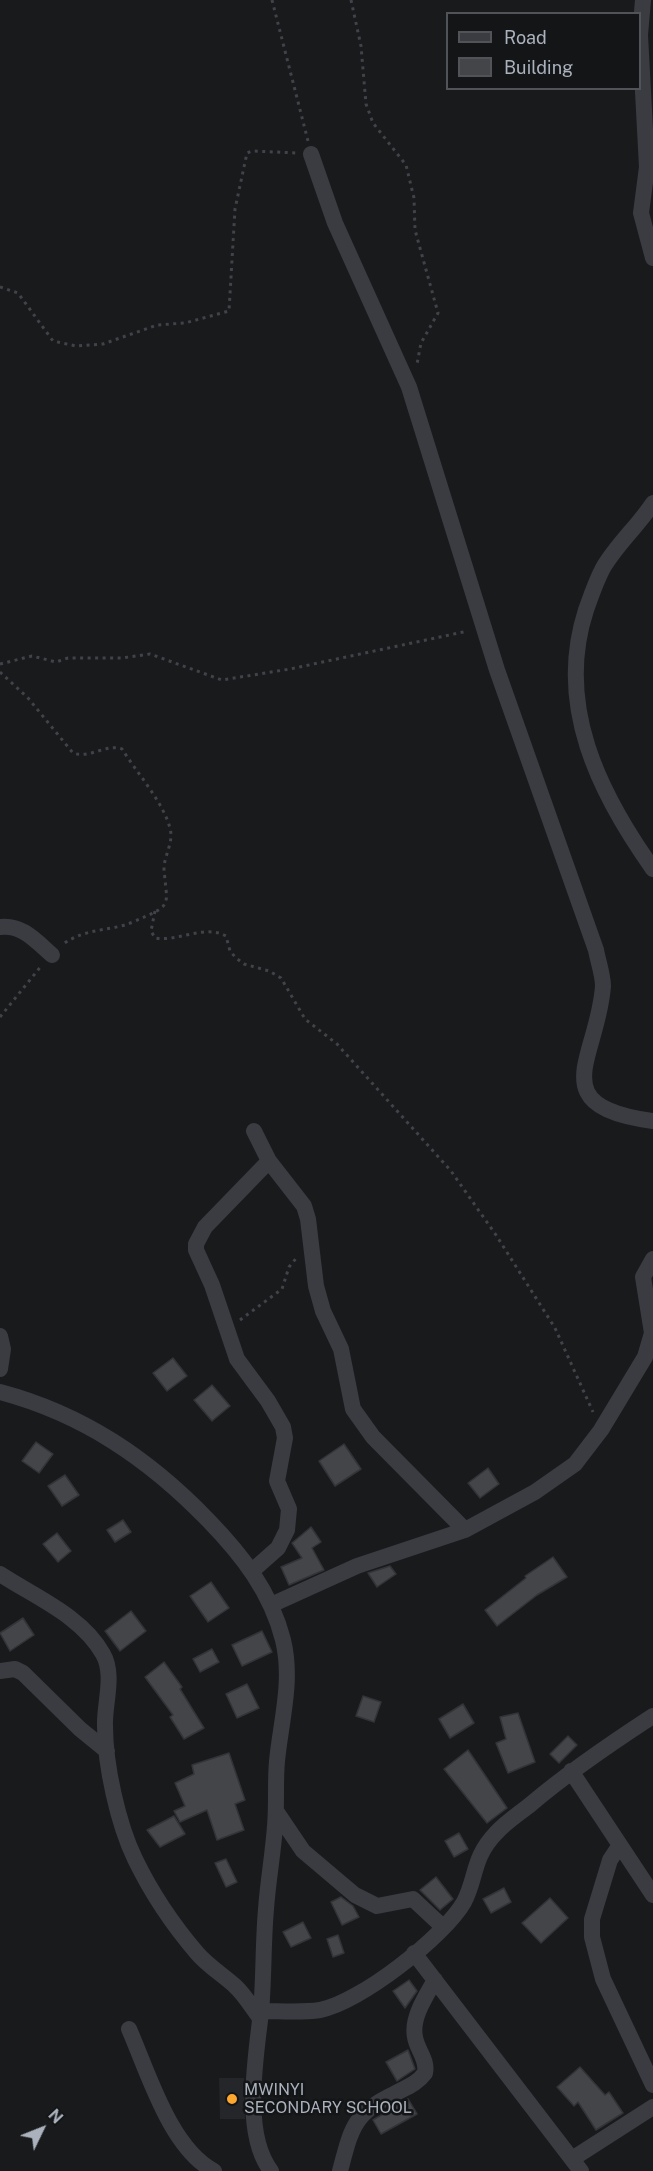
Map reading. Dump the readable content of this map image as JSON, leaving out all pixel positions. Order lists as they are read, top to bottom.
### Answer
{
  "places": ["MWINYI SECONDARY SCHOOL"],
  "legend": ["Road", "Building"],
  "north": "top right"
}
